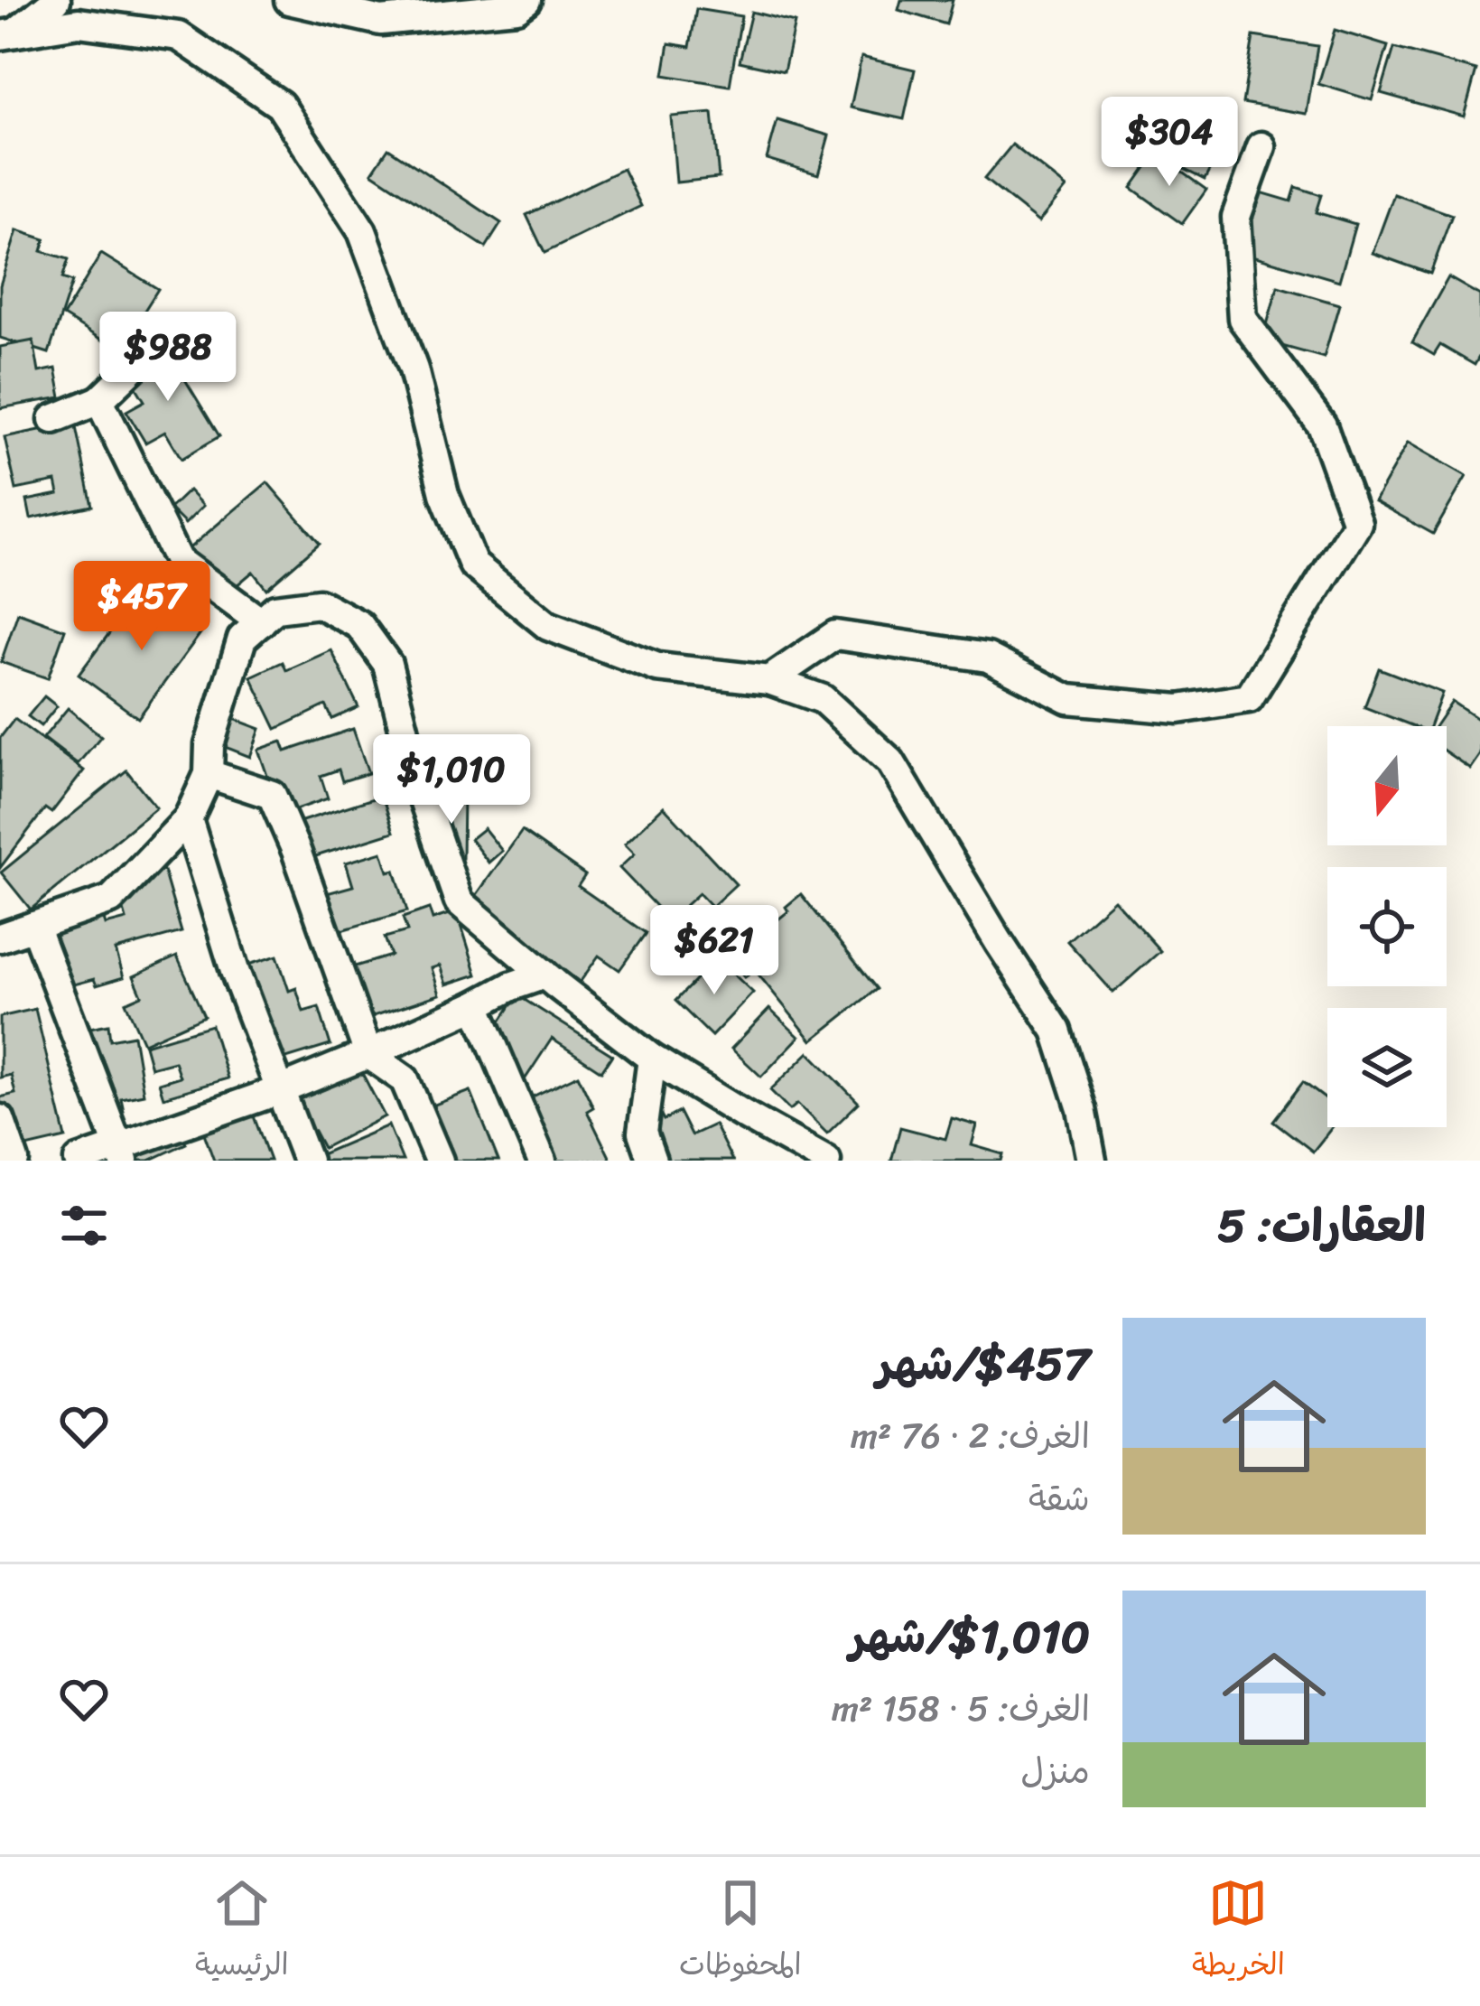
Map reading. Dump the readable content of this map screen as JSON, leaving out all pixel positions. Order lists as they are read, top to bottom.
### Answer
{
  "north": "bottom",
  "page": {
    "price": [
      "$304",
      "$988",
      "$457",
      "$1,010",
      "$621"
    ],
    "heading": "العقارات: 5",
    "list": [
      {
        "name": "$457/شهر",
        "note": "الغرف: 2 · 76 m² · شقة"
      },
      {
        "name": "$1,010/شهر",
        "note": "الغرف: 5 · 158 m² · منزل"
      }
    ],
    "tabs": ["الخريطة", "المحفوظات", "الرئيسية"]
  }
}
